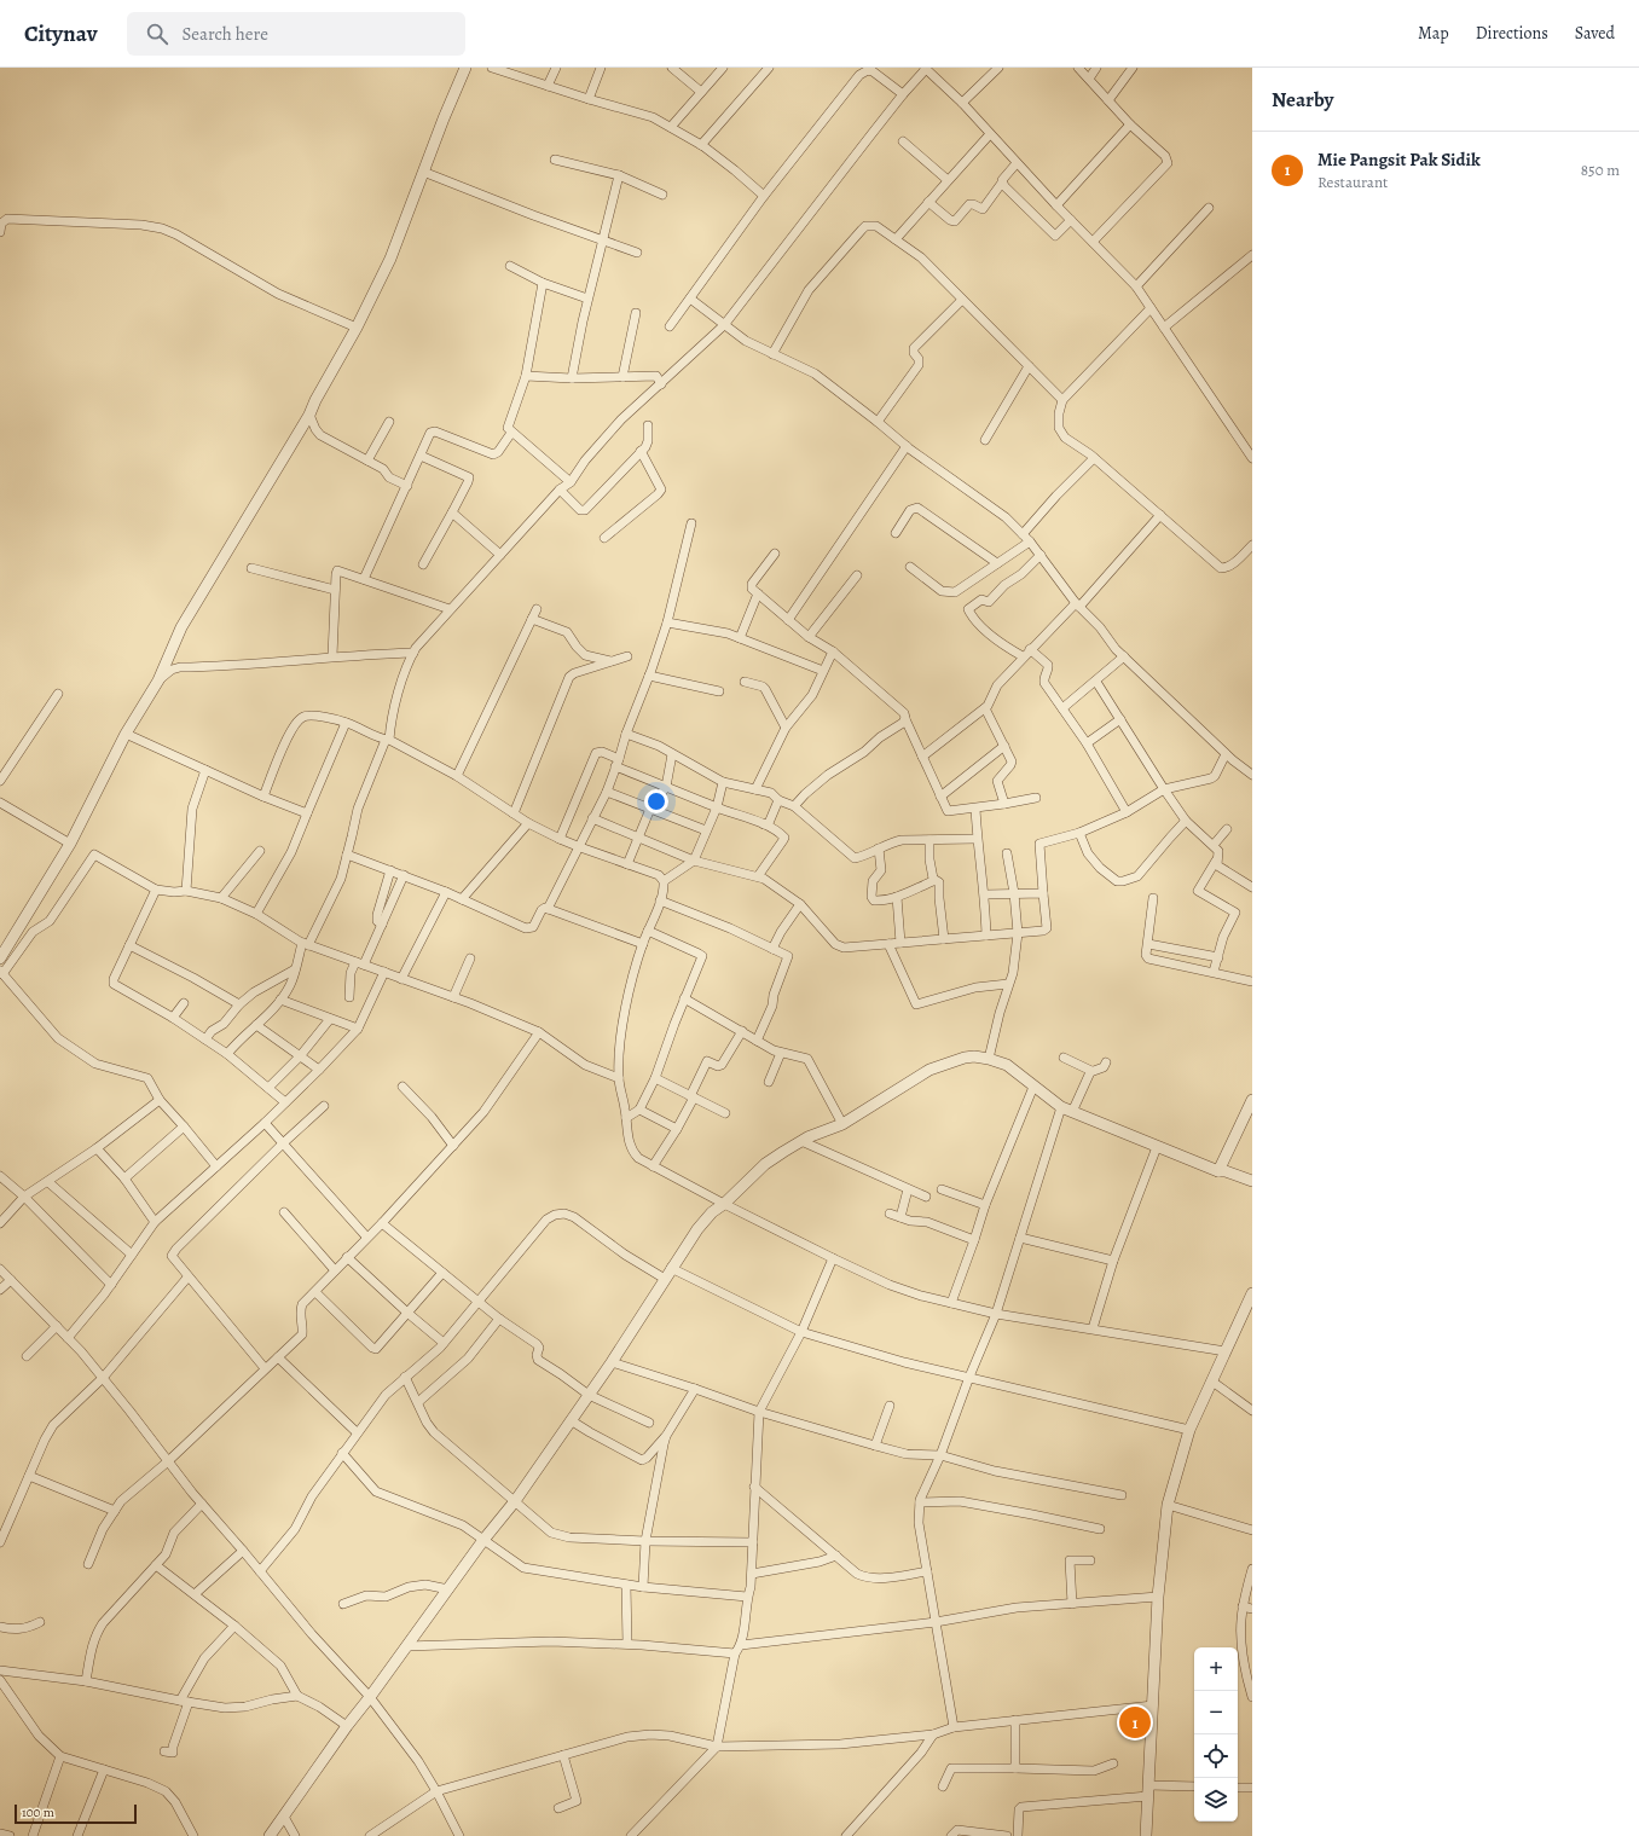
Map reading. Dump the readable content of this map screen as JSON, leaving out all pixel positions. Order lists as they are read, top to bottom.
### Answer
{
  "scale_bar": "100 m",
  "page": {
    "header": "Citynav",
    "search": "Search here",
    "nav": ["Map", "Directions", "Saved"],
    "heading": "Nearby",
    "list": [
      {
        "mark": "1",
        "name": "Mie Pangsit Pak Sidik",
        "note": "Restaurant",
        "value": "850 m"
      }
    ],
    "map_buttons": ["+", "−"],
    "pins": "1",
    "scale": "100 m"
  }
}
